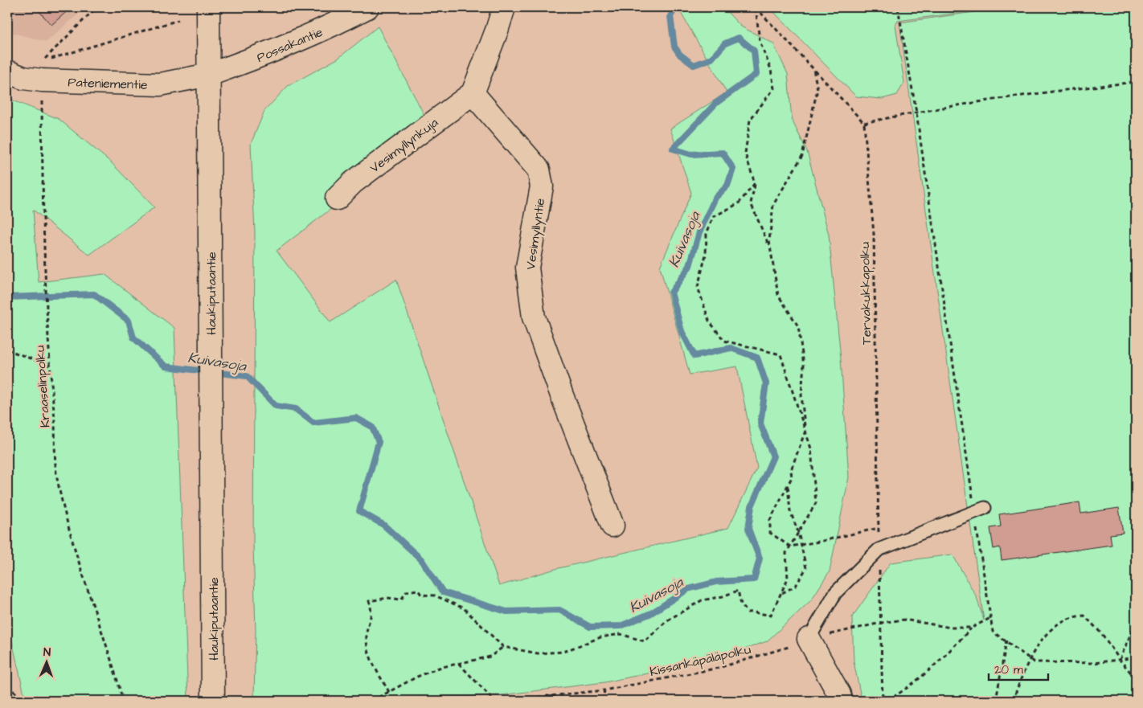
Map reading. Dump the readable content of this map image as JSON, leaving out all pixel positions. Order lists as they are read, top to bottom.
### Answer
{
  "streets": {
    "street": [
      "Possakantie",
      "Pateniementie",
      "Vesimyllynkuja",
      "Vesimyllyntie",
      "Haukiputaantie"
    ],
    "path": ["Tervakukkapolku", "Kraaselinpolku", "Kissankäpäläpolku"]
  },
  "crossings": [
    ["Possakantie", "Pateniementie"],
    ["Possakantie", "Haukiputaantie"],
    ["Pateniementie", "Haukiputaantie"],
    ["Pateniementie", "Kraaselinpolku"],
    ["Vesimyllynkuja", "Vesimyllyntie"],
    ["Tervakukkapolku", "Kissankäpäläpolku"]
  ],
  "water": ["Kuivasoja"],
  "scale_bar": "20 m",
  "north": "top"
}
